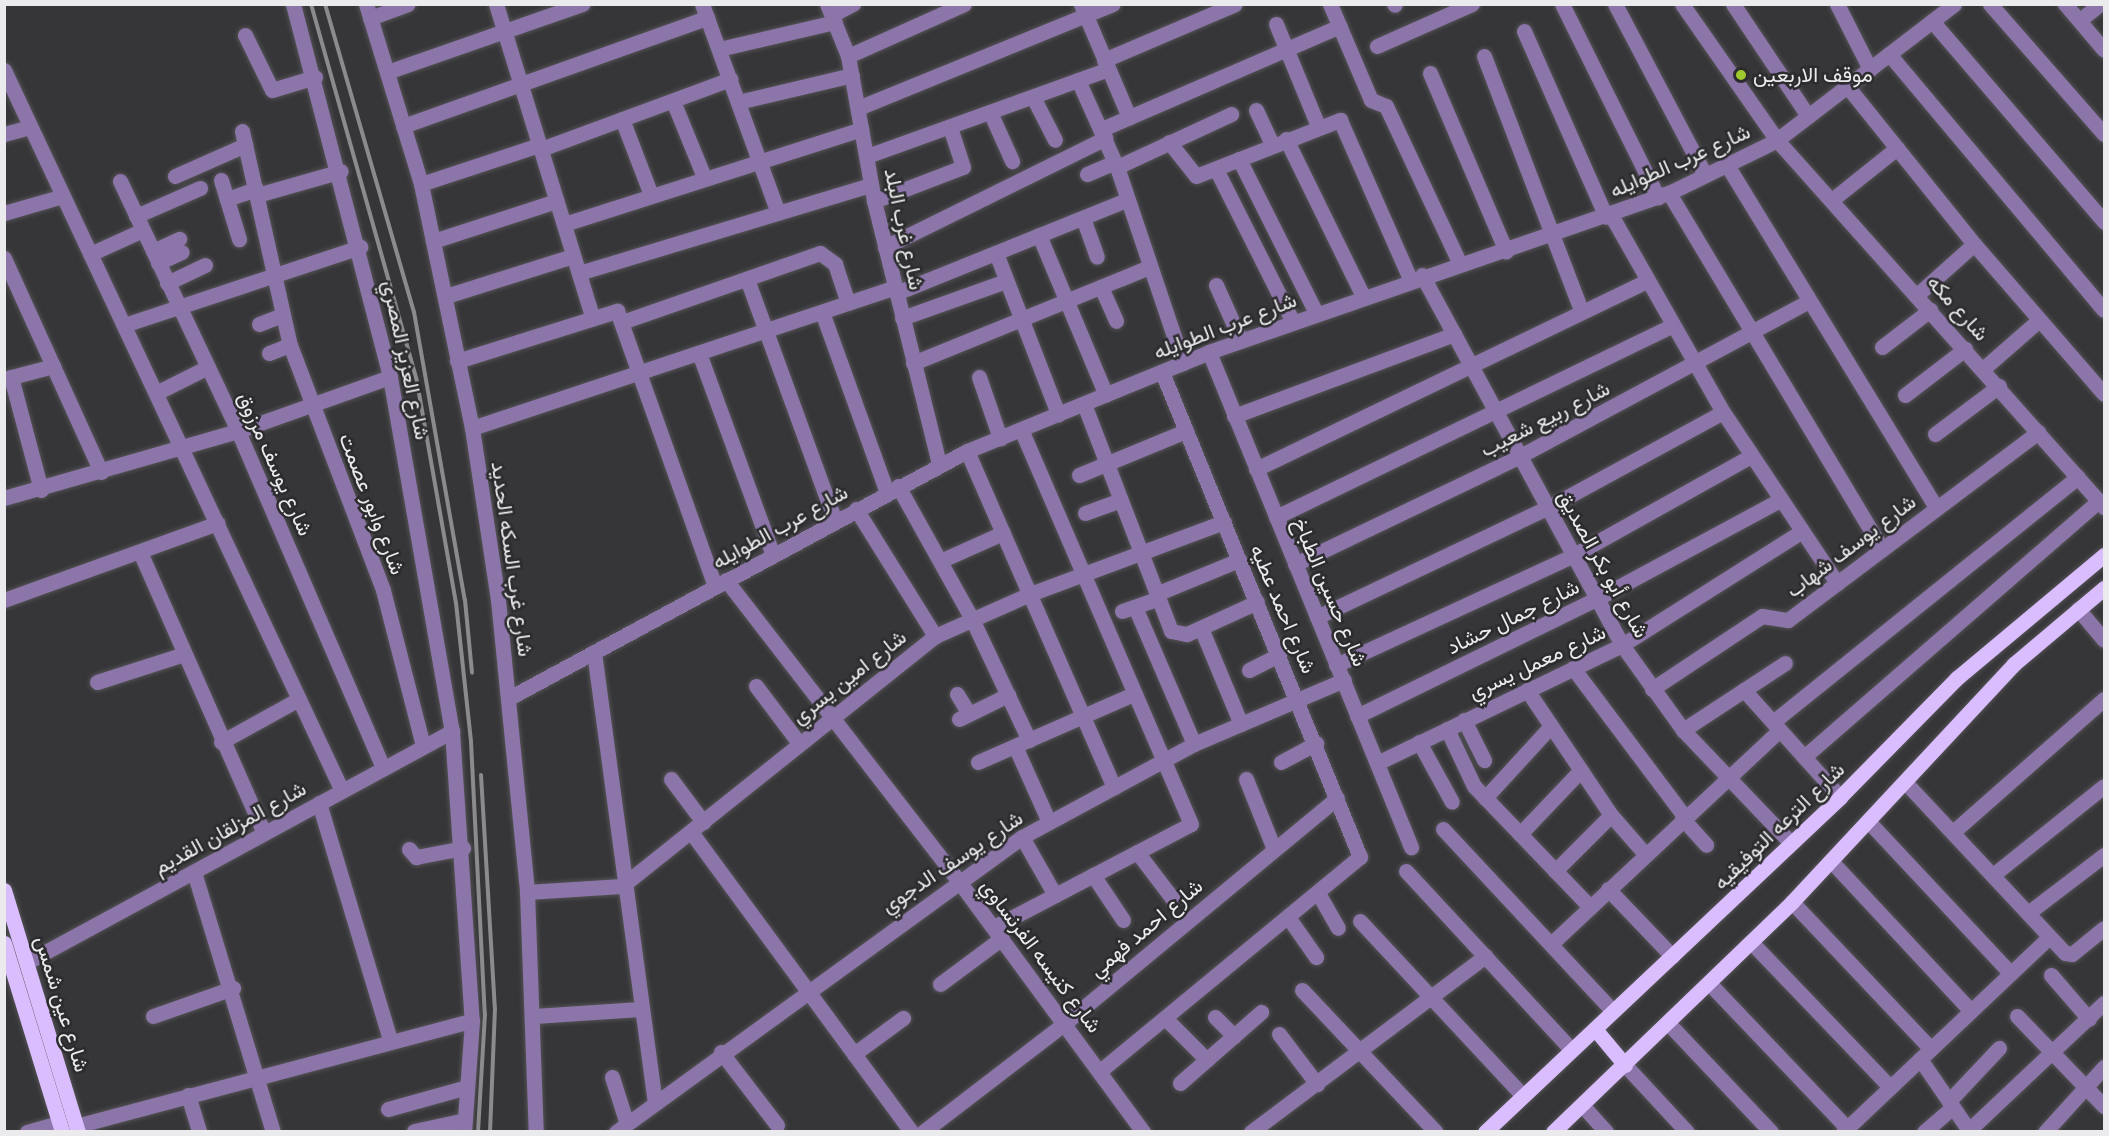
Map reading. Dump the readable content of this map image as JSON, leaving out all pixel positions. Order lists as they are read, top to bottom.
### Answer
{
  "streets": {
    "main road": ["شارع الترعه التوفيقيه", "شارع عين شمس"],
    "street": [
      "شارع عرب الطوايله",
      "شارع غرب البلد",
      "شارع مكه",
      "شارع العزيز المصري",
      "شارع ربيع شعيب",
      "شارع يوسف مرزوق",
      "شارع وابور عصمت",
      "شارع يوسف شهاب",
      "شارع غرب السكه الحديد",
      "شارع أبو بكر الصديق",
      "شارع حسين الطباخ",
      "شارع احمد عطيه",
      "شارع جمال حشاد",
      "شارع معمل يسري",
      "شارع امين يسري",
      "شارع المزلقان القديم",
      "شارع يوسف الدجوي",
      "شارع احمد فهمي",
      "شارع كنيسه الفرنساوي"
    ]
  },
  "crossings": [
    ["شارع عرب الطوايله", "شارع غرب البلد"],
    ["شارع عرب الطوايله", "شارع مكه"],
    ["شارع عرب الطوايله", "شارع غرب السكه الحديد"],
    ["شارع عرب الطوايله", "شارع أبو بكر الصديق"],
    ["شارع عرب الطوايله", "شارع حسين الطباخ"],
    ["شارع عرب الطوايله", "شارع احمد عطيه"],
    ["شارع عرب الطوايله", "شارع كنيسه الفرنساوي"],
    ["شارع مكه", "شارع يوسف شهاب"],
    ["شارع العزيز المصري", "شارع المزلقان القديم"],
    ["شارع ربيع شعيب", "شارع أبو بكر الصديق"],
    ["شارع ربيع شعيب", "شارع حسين الطباخ"],
    ["شارع يوسف مرزوق", "شارع المزلقان القديم"],
    ["شارع وابور عصمت", "شارع المزلقان القديم"],
    ["شارع يوسف شهاب", "شارع أبو بكر الصديق"],
    ["شارع أبو بكر الصديق", "شارع جمال حشاد"],
    ["شارع أبو بكر الصديق", "شارع معمل يسري"],
    ["شارع أبو بكر الصديق", "شارع الترعه التوفيقيه"],
    ["شارع حسين الطباخ", "شارع جمال حشاد"],
    ["شارع حسين الطباخ", "شارع معمل يسري"],
    ["شارع حسين الطباخ", "شارع يوسف الدجوي"],
    ["شارع احمد عطيه", "شارع امين يسري"],
    ["شارع احمد عطيه", "شارع يوسف الدجوي"],
    ["شارع احمد عطيه", "شارع احمد فهمي"],
    ["شارع امين يسري", "شارع كنيسه الفرنساوي"],
    ["شارع المزلقان القديم", "شارع عين شمس"],
    ["شارع يوسف الدجوي", "شارع كنيسه الفرنساوي"],
    ["شارع احمد فهمي", "شارع كنيسه الفرنساوي"]
  ],
  "places": ["موقف الاربعين"]
}
